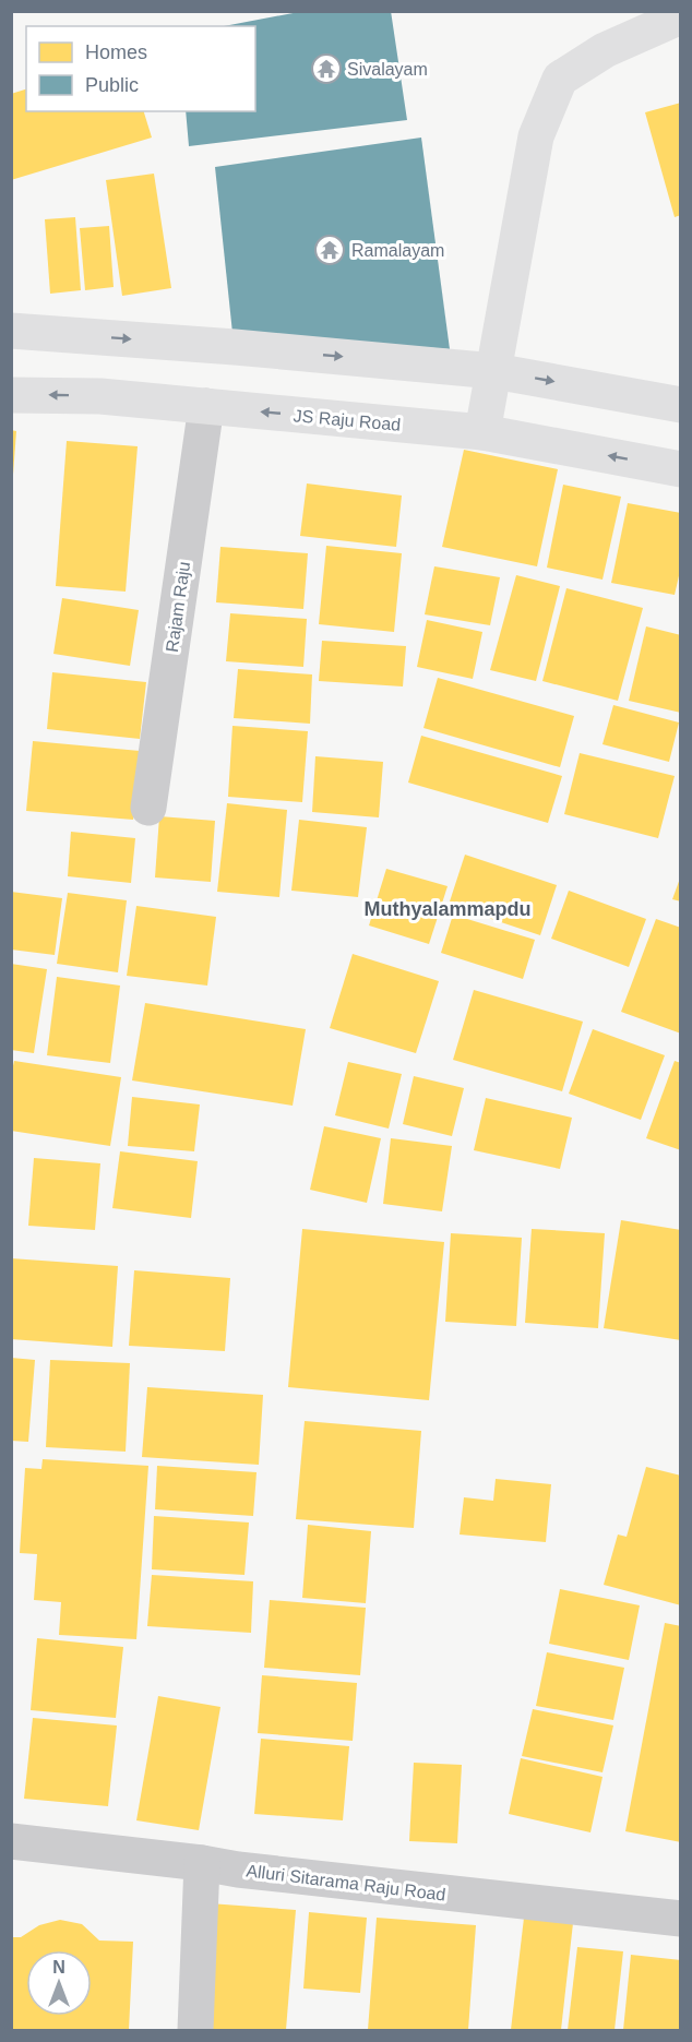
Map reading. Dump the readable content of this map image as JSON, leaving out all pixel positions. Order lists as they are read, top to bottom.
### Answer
{
  "streets": {
    "main road": ["JS Raju Road"],
    "street": ["Rajam Raju", "Alluri Sitarama Raju Road"]
  },
  "crossings": [
    ["JS Raju Road", "Rajam Raju"]
  ],
  "districts": ["Muthyalammapdu"],
  "places": {
    "temple": ["Sivalayam", "Ramalayam"]
  },
  "legend": ["Homes", "Public"],
  "north": "top"
}
